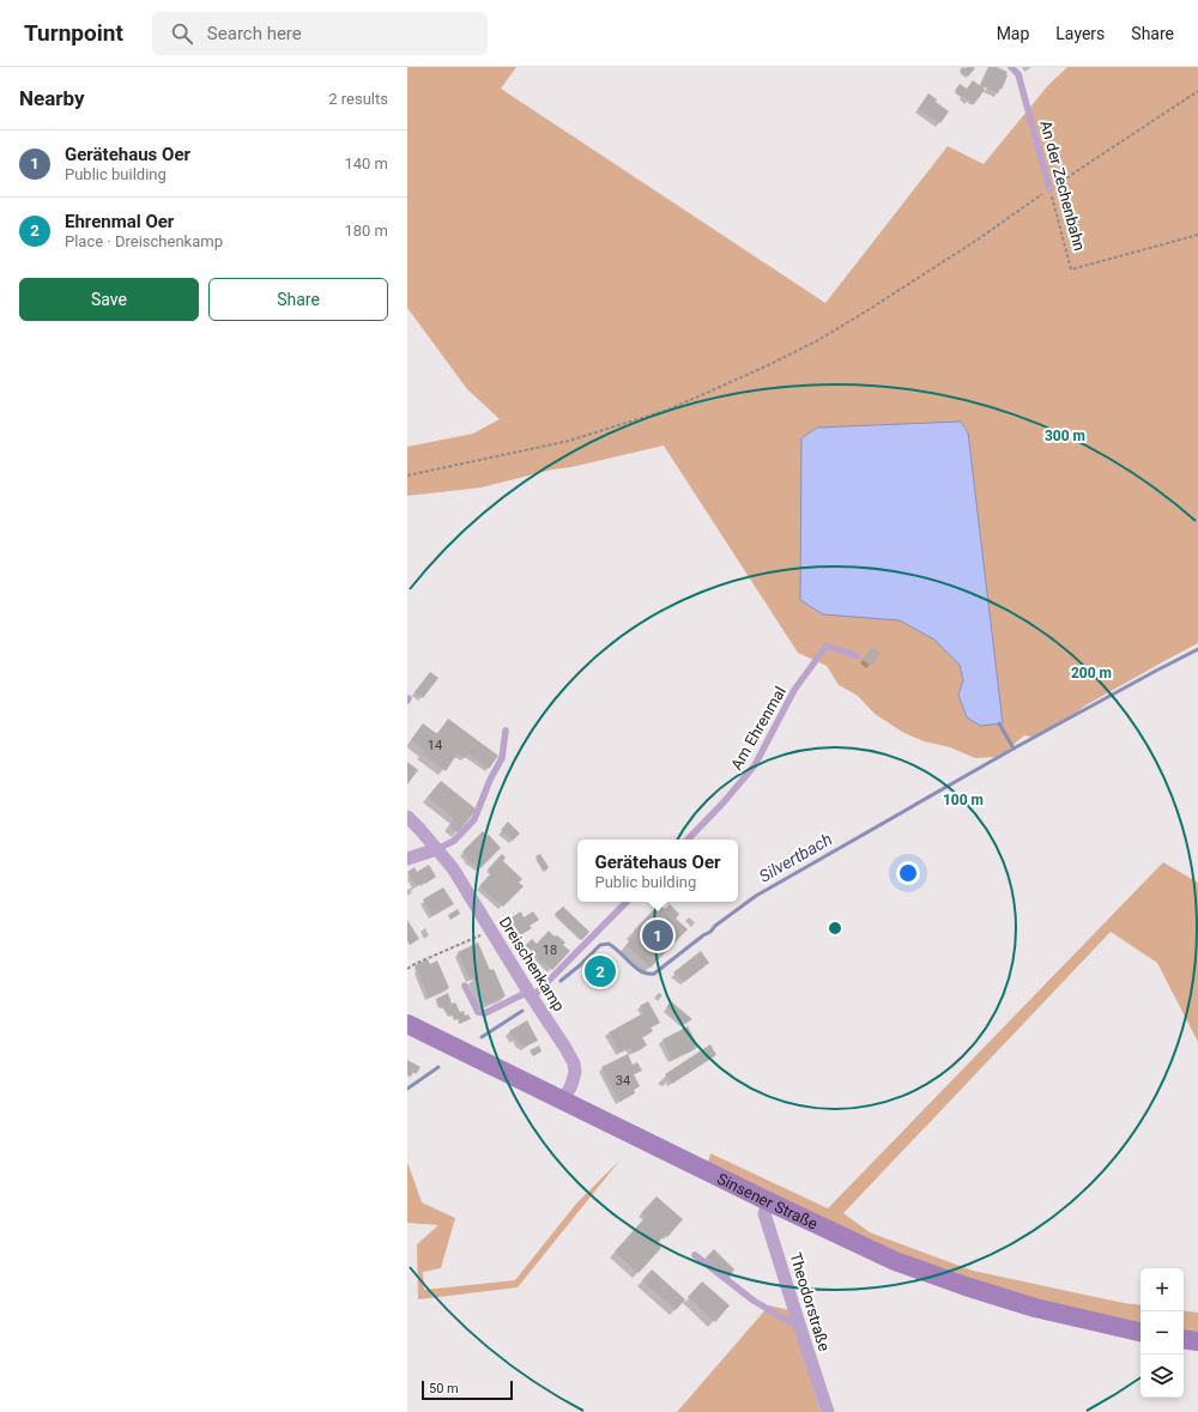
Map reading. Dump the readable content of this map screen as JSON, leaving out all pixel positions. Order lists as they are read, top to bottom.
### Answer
{
  "streets": {
    "main road": ["Sinsener Straße"],
    "street": ["Dreischenkamp", "Theodorstraße"],
    "lane": ["An der Zechenbahn", "Am Ehrenmal"]
  },
  "crossings": [
    ["Dreischenkamp", "Sinsener Straße"],
    ["Sinsener Straße", "Theodorstraße"]
  ],
  "water": ["Silvertbach"],
  "house_numbers": ["14", "18", "34"],
  "scale_bar": "50 m",
  "page": {
    "header": "Turnpoint",
    "search": "Search here",
    "nav": ["Map", "Layers", "Share"],
    "heading": ["Nearby", "2 results"],
    "list": [
      {
        "mark": "1",
        "name": "Gerätehaus Oer",
        "note": "Public building",
        "value": "140 m"
      },
      {
        "mark": "2",
        "name": "Ehrenmal Oer",
        "note": "Place · Dreischenkamp",
        "value": "180 m"
      }
    ],
    "buttons": ["Save", "Share"],
    "popup": ["Gerätehaus Oer", "Public building"],
    "pins": ["1", "2"],
    "map_buttons": ["+", "−"],
    "scale": "50 m"
  },
  "rings": ["300 m", "200 m", "100 m"]
}
